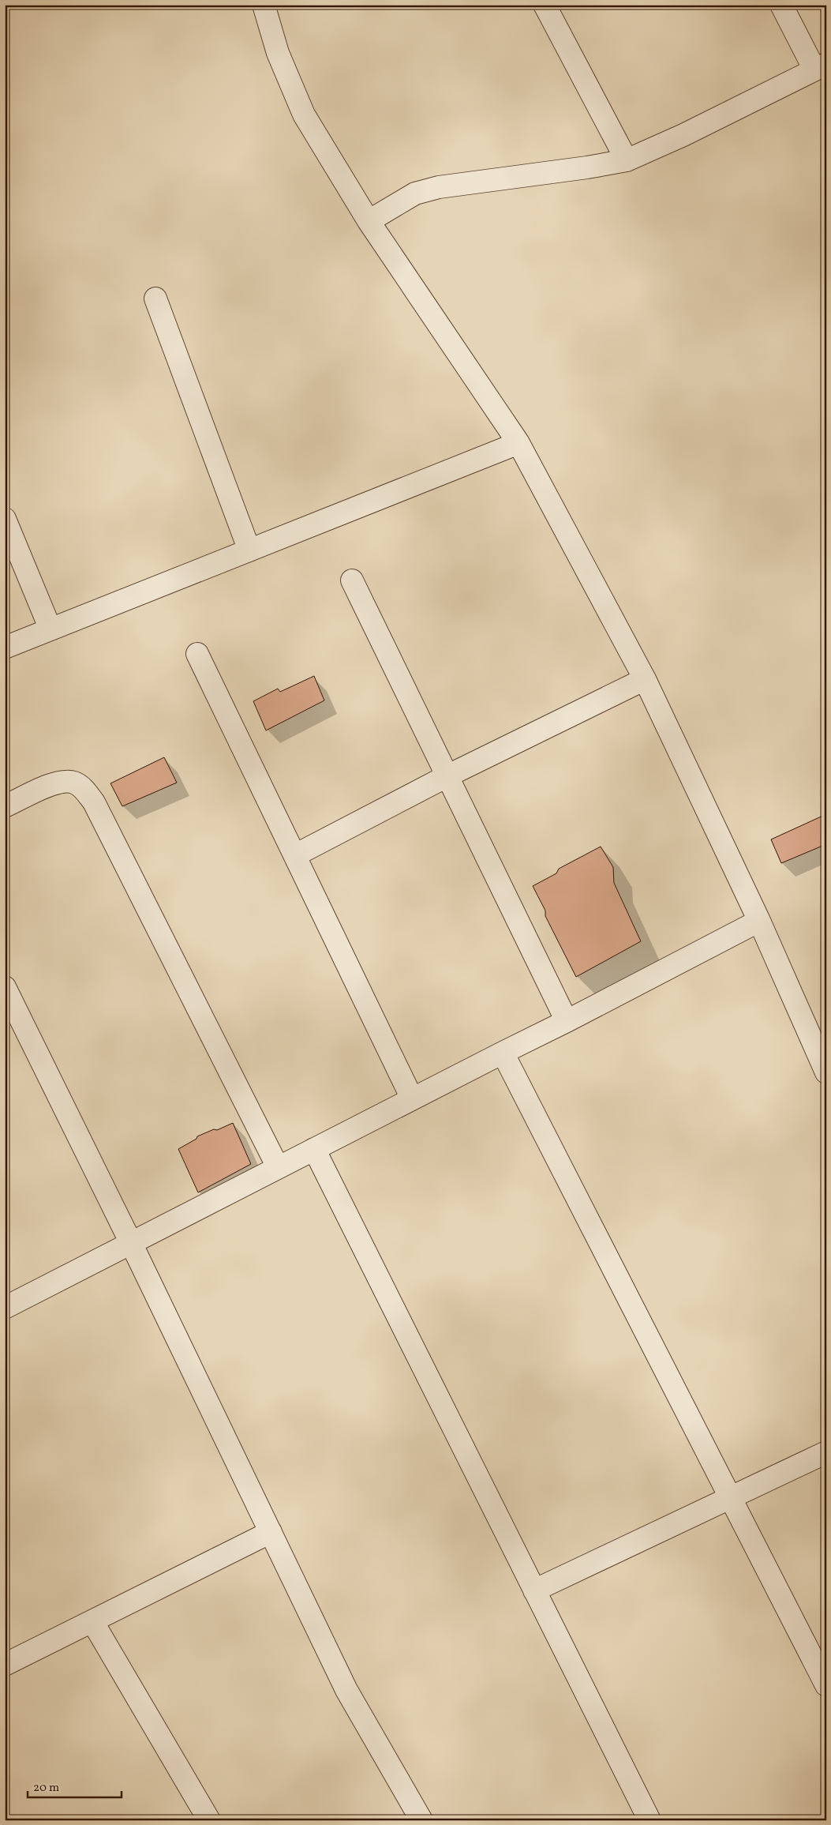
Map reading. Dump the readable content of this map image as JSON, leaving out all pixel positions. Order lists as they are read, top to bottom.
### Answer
{
  "scale_bar": "20 m"
}
